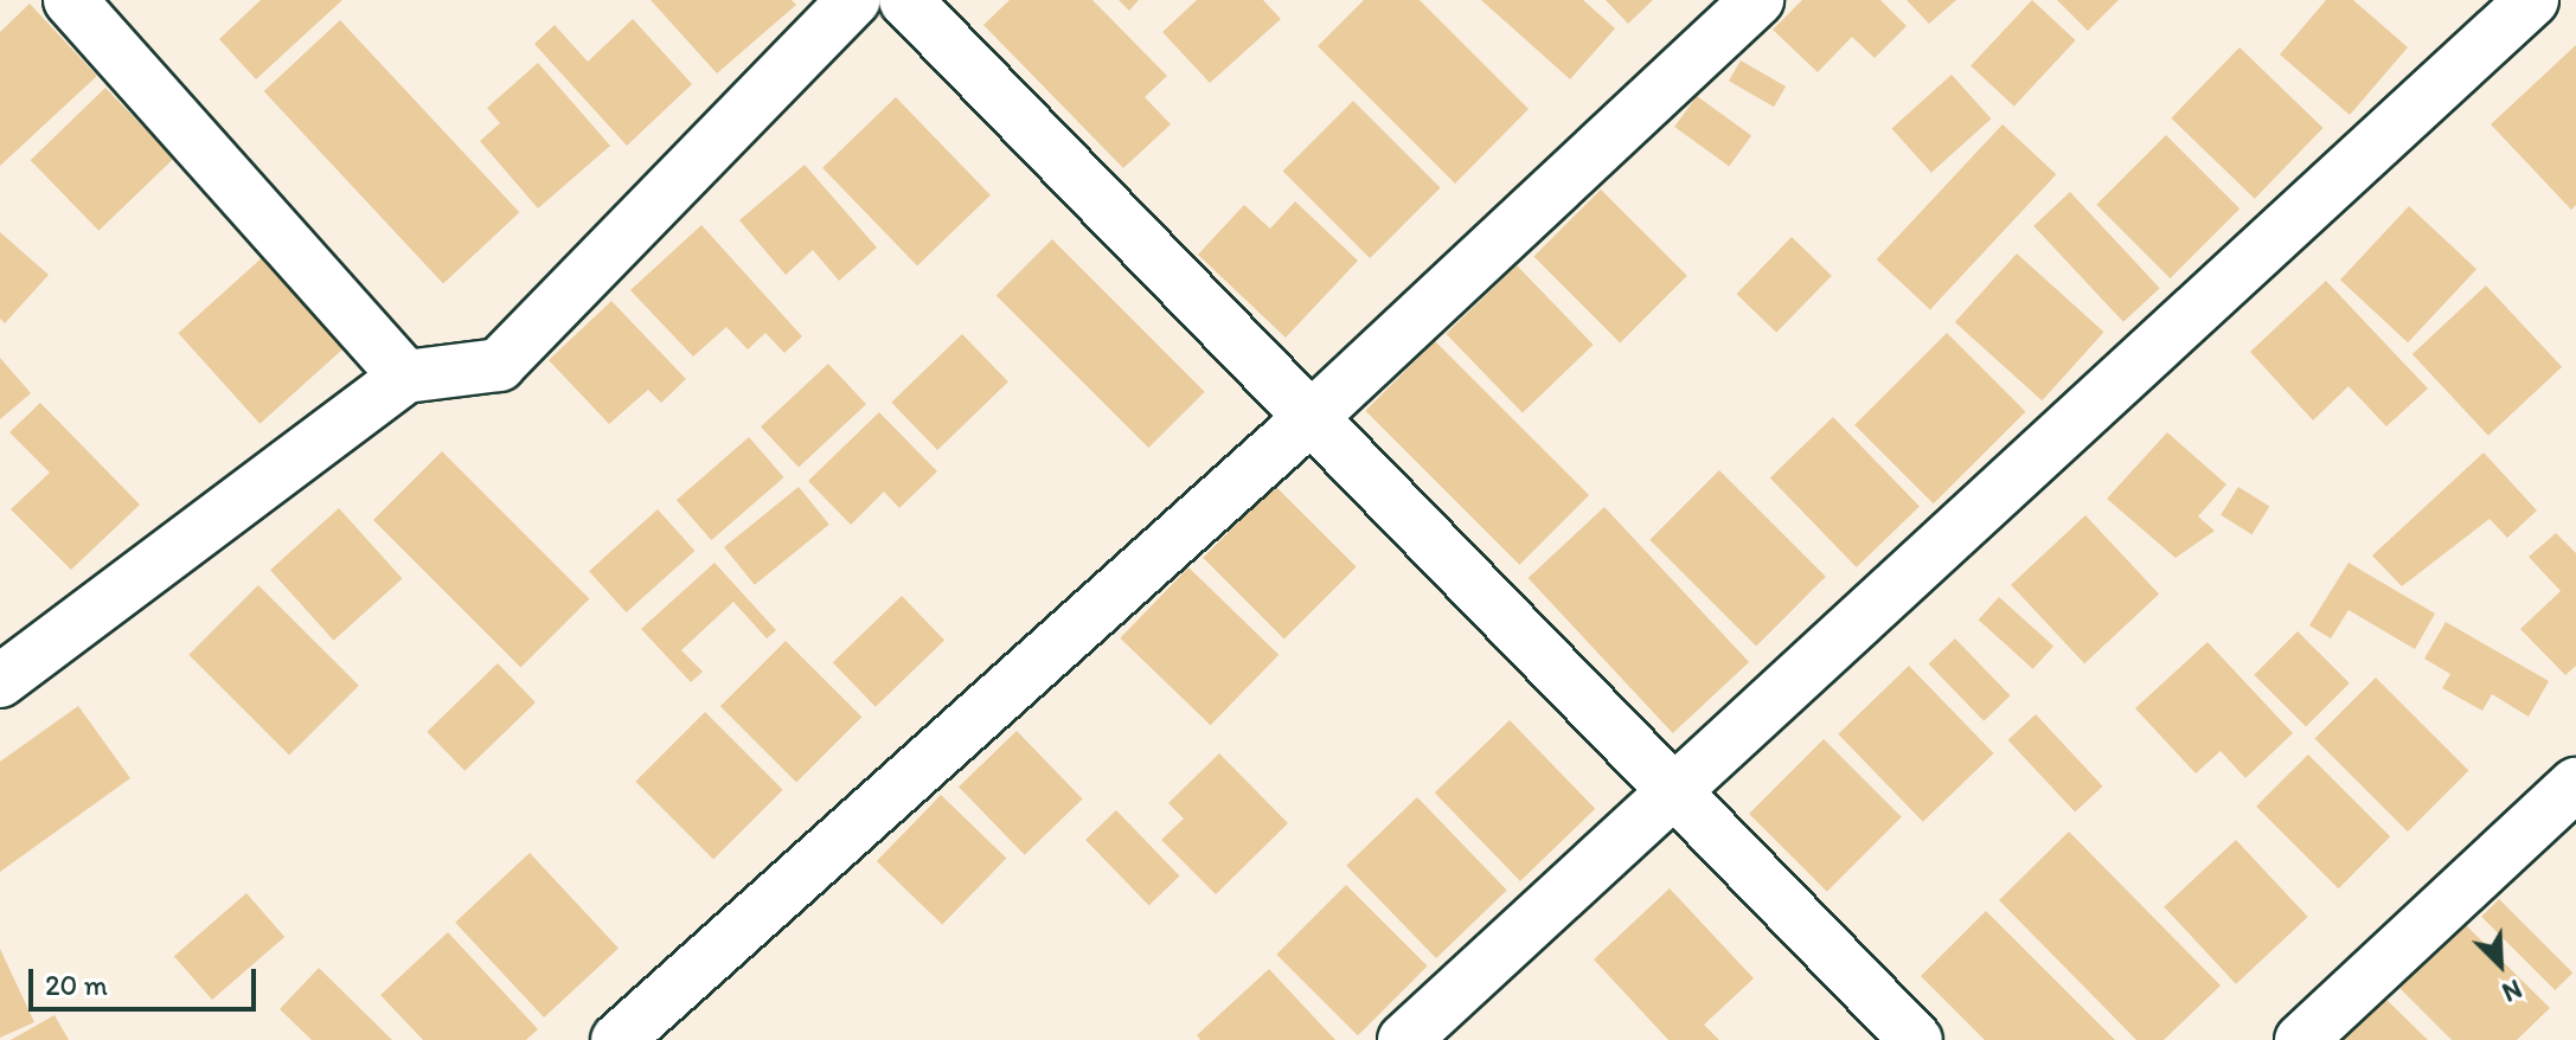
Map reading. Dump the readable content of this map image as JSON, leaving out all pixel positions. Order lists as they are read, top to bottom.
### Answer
{
  "scale_bar": "20 m",
  "north": "bottom right"
}
